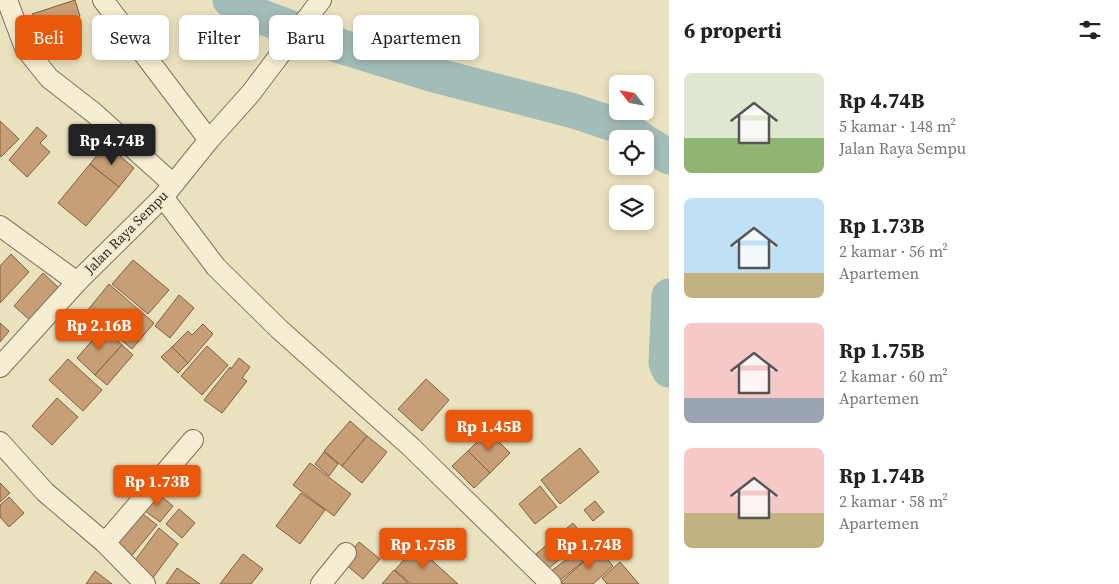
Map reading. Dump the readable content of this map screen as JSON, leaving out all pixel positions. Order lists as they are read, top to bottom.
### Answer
{
  "streets": {
    "street": ["Jalan Raya Sempu"]
  },
  "north": "top left",
  "page": {
    "heading": "6 properti",
    "chip": [
      "Beli",
      "Sewa",
      "Filter",
      "Baru",
      "Apartemen"
    ],
    "list": [
      {
        "name": "Rp 4.74B",
        "note": "5 kamar · 148 m² · Jalan Raya Sempu"
      },
      {
        "name": "Rp 1.73B",
        "note": "2 kamar · 56 m² · Apartemen"
      },
      {
        "name": "Rp 1.75B",
        "note": "2 kamar · 60 m² · Apartemen"
      },
      {
        "name": "Rp 1.74B",
        "note": "2 kamar · 58 m² · Apartemen"
      }
    ],
    "price": [
      "Rp 4.74B",
      "Rp 2.16B",
      "Rp 1.45B",
      "Rp 1.73B",
      "Rp 1.75B",
      "Rp 1.74B"
    ]
  }
}
